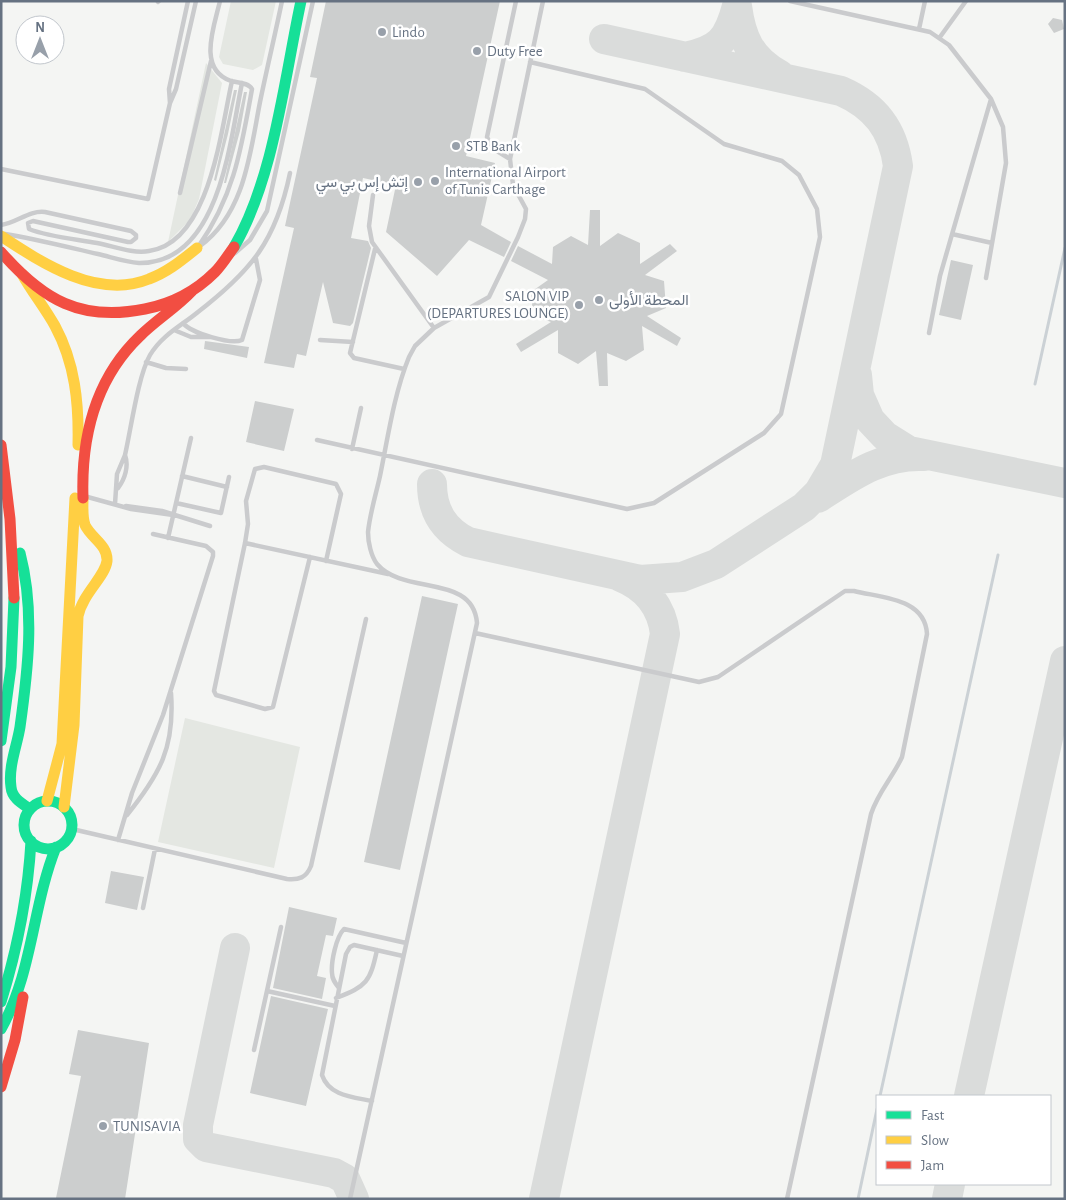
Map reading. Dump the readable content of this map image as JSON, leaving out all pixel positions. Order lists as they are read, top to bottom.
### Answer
{
  "places": [
    "Lindo",
    "Duty Free",
    "STB Bank",
    "International Airport of Tunis Carthage",
    "إتش إس بي سي",
    "المحطة الأولى",
    "SALON VIP (DEPARTURES LOUNGE)",
    "TUNISAVIA"
  ],
  "legend": ["Fast", "Slow", "Jam"],
  "north": "top"
}
